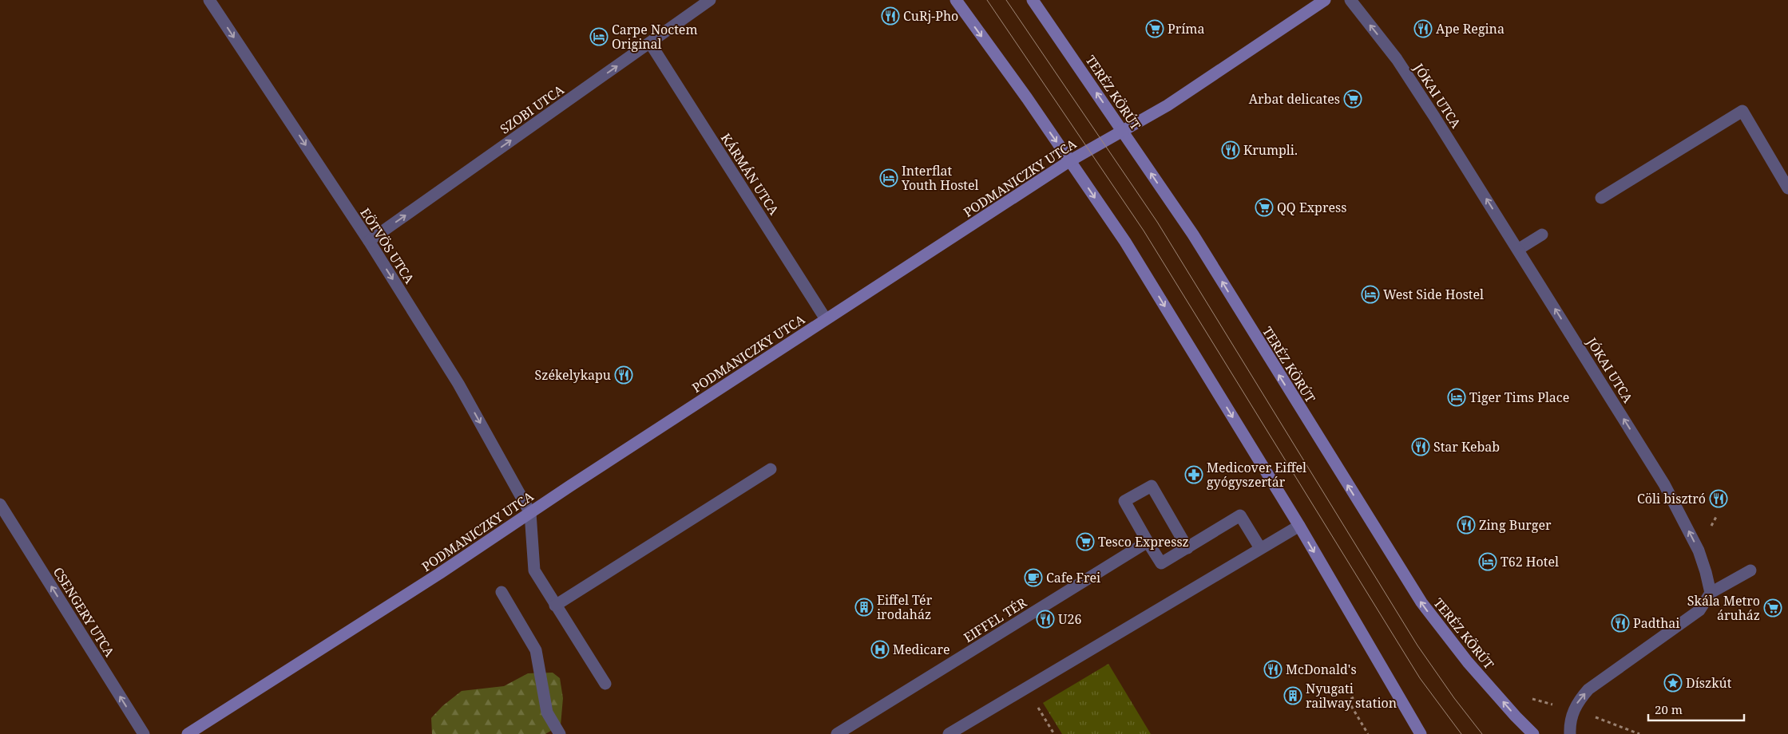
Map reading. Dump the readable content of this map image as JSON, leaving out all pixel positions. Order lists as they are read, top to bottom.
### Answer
{
  "streets": {
    "main road": ["TERÉZ KÖRÚT", "PODMANICZKY UTCA"],
    "street": [
      "JÓKAI UTCA",
      "SZOBI UTCA",
      "KÁRMÁN UTCA",
      "EÖTVÖS UTCA",
      "CSENGERY UTCA",
      "EIFFEL TÉR"
    ]
  },
  "crossings": [
    ["TERÉZ KÖRÚT", "PODMANICZKY UTCA"],
    ["SZOBI UTCA", "KÁRMÁN UTCA"],
    ["SZOBI UTCA", "EÖTVÖS UTCA"],
    ["KÁRMÁN UTCA", "PODMANICZKY UTCA"],
    ["PODMANICZKY UTCA", "EÖTVÖS UTCA"]
  ],
  "one_way": [
    "JÓKAI UTCA",
    "SZOBI UTCA",
    "EÖTVÖS UTCA",
    "CSENGERY UTCA"
  ],
  "places": {
    "restaurant": [
      "CuRj-Pho",
      "Ape Regina",
      "Krumpli.",
      "Székelykapu",
      "Star Kebab",
      "Cöli bisztró",
      "Zing Burger",
      "U26",
      "Padthai",
      "McDonald's"
    ],
    "supermarket": [
      "Príma",
      "Arbat delicates",
      "QQ Express",
      "Tesco Expressz",
      "Skála Metro áruház"
    ],
    "hotel": [
      "Carpe Noctem Original",
      "Interflat Youth Hostel",
      "West Side Hostel",
      "Tiger Tims Place",
      "T62 Hotel"
    ],
    "pharmacy": ["Medicover Eiffel gyógyszertár"],
    "cafe": ["Cafe Frei"],
    "building": ["Eiffel Tér irodaház", "Nyugati railway station"],
    "hospital": ["Medicare"],
    "place": ["Díszkút"]
  },
  "scale_bar": "20 m"
}
